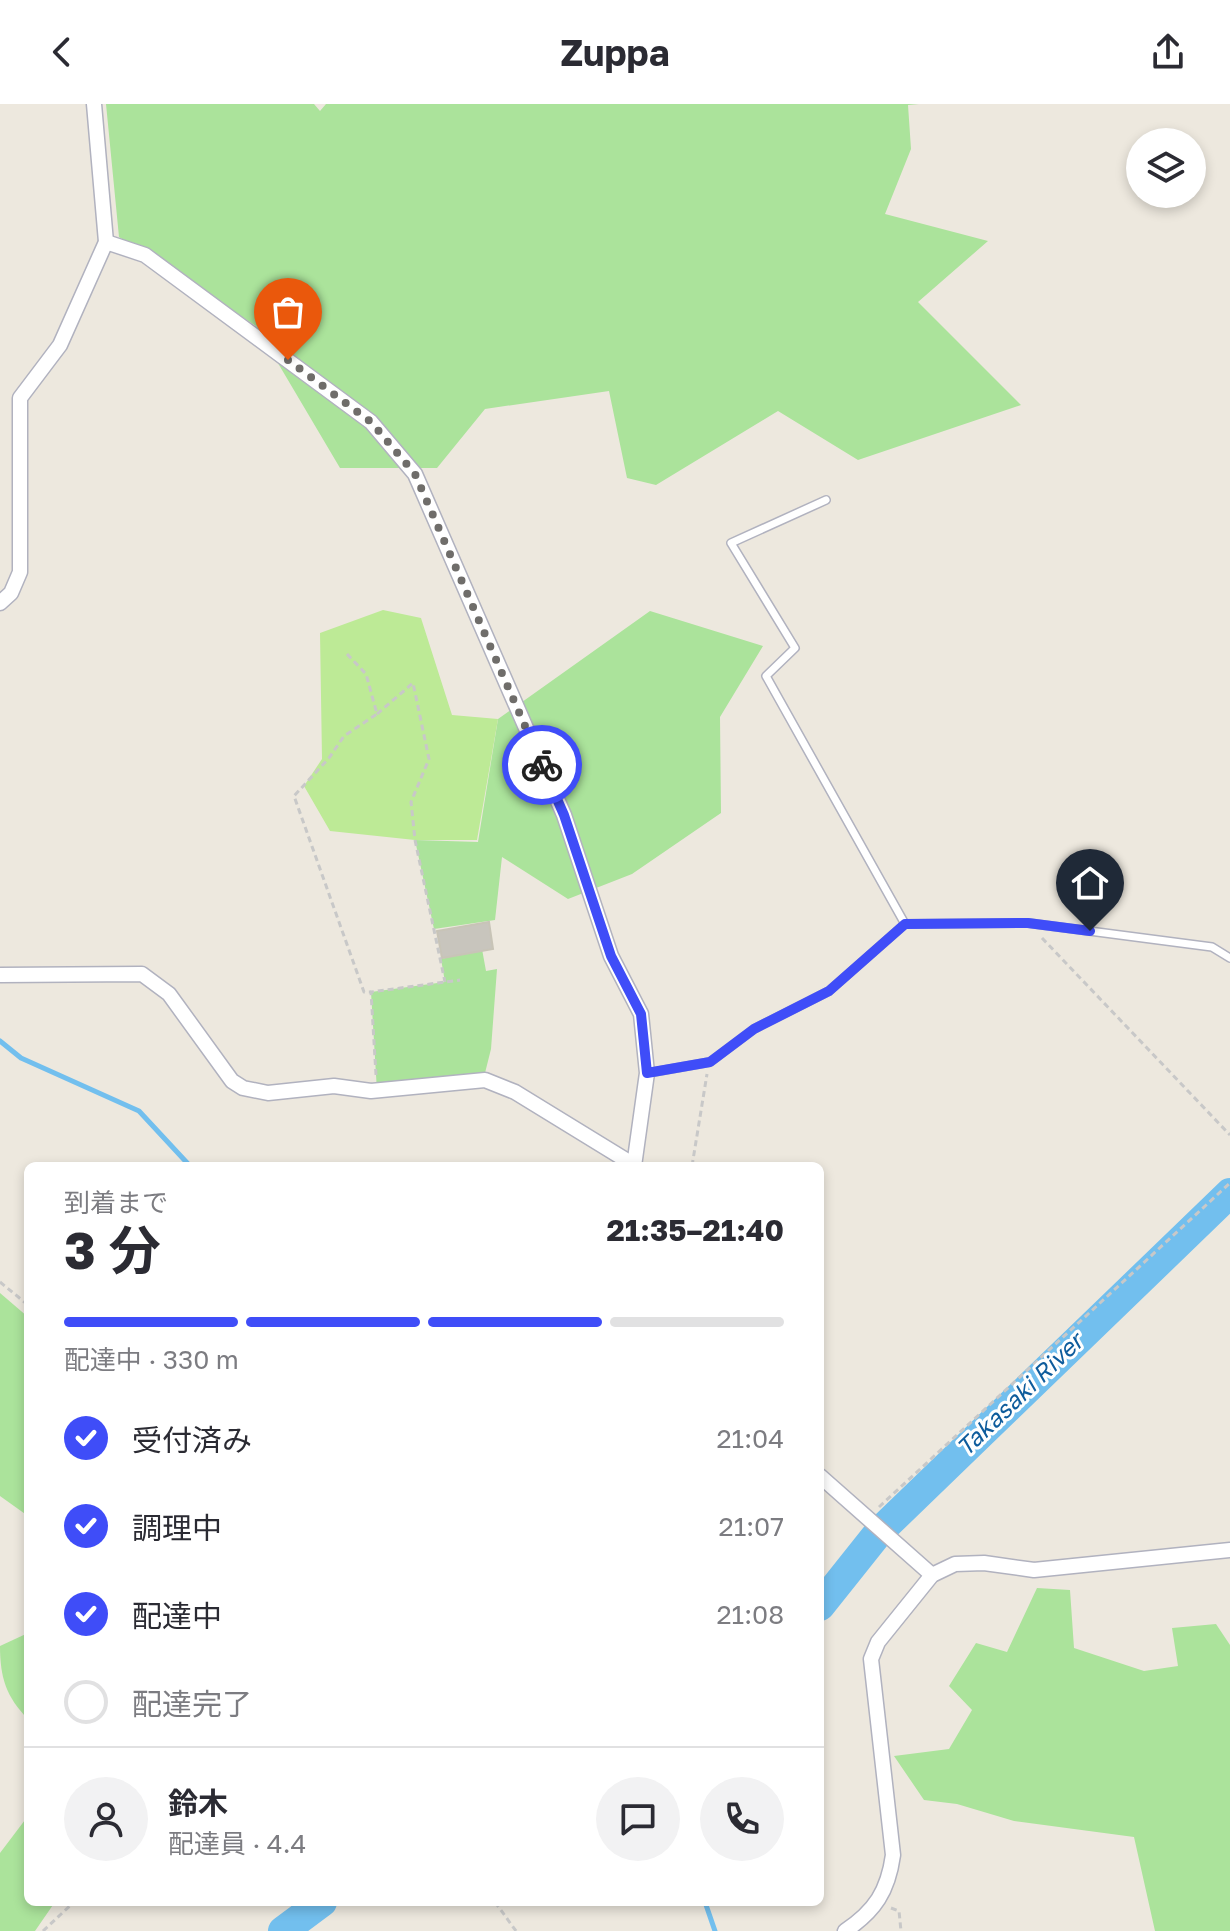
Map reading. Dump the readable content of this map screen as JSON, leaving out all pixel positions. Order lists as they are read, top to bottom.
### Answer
{
  "water": ["Takasaki River"],
  "page": {
    "header": "Zuppa",
    "heading": ["3 分", "到着まで", "21:35–21:40"],
    "panel": ["鈴木", "配達員 · 4.4"],
    "bar": "配達中 · 330 m",
    "list": [
      ["受付済み", "21:04"],
      ["調理中", "21:07"],
      ["配達中", "21:08"],
      "配達完了"
    ]
  }
}
